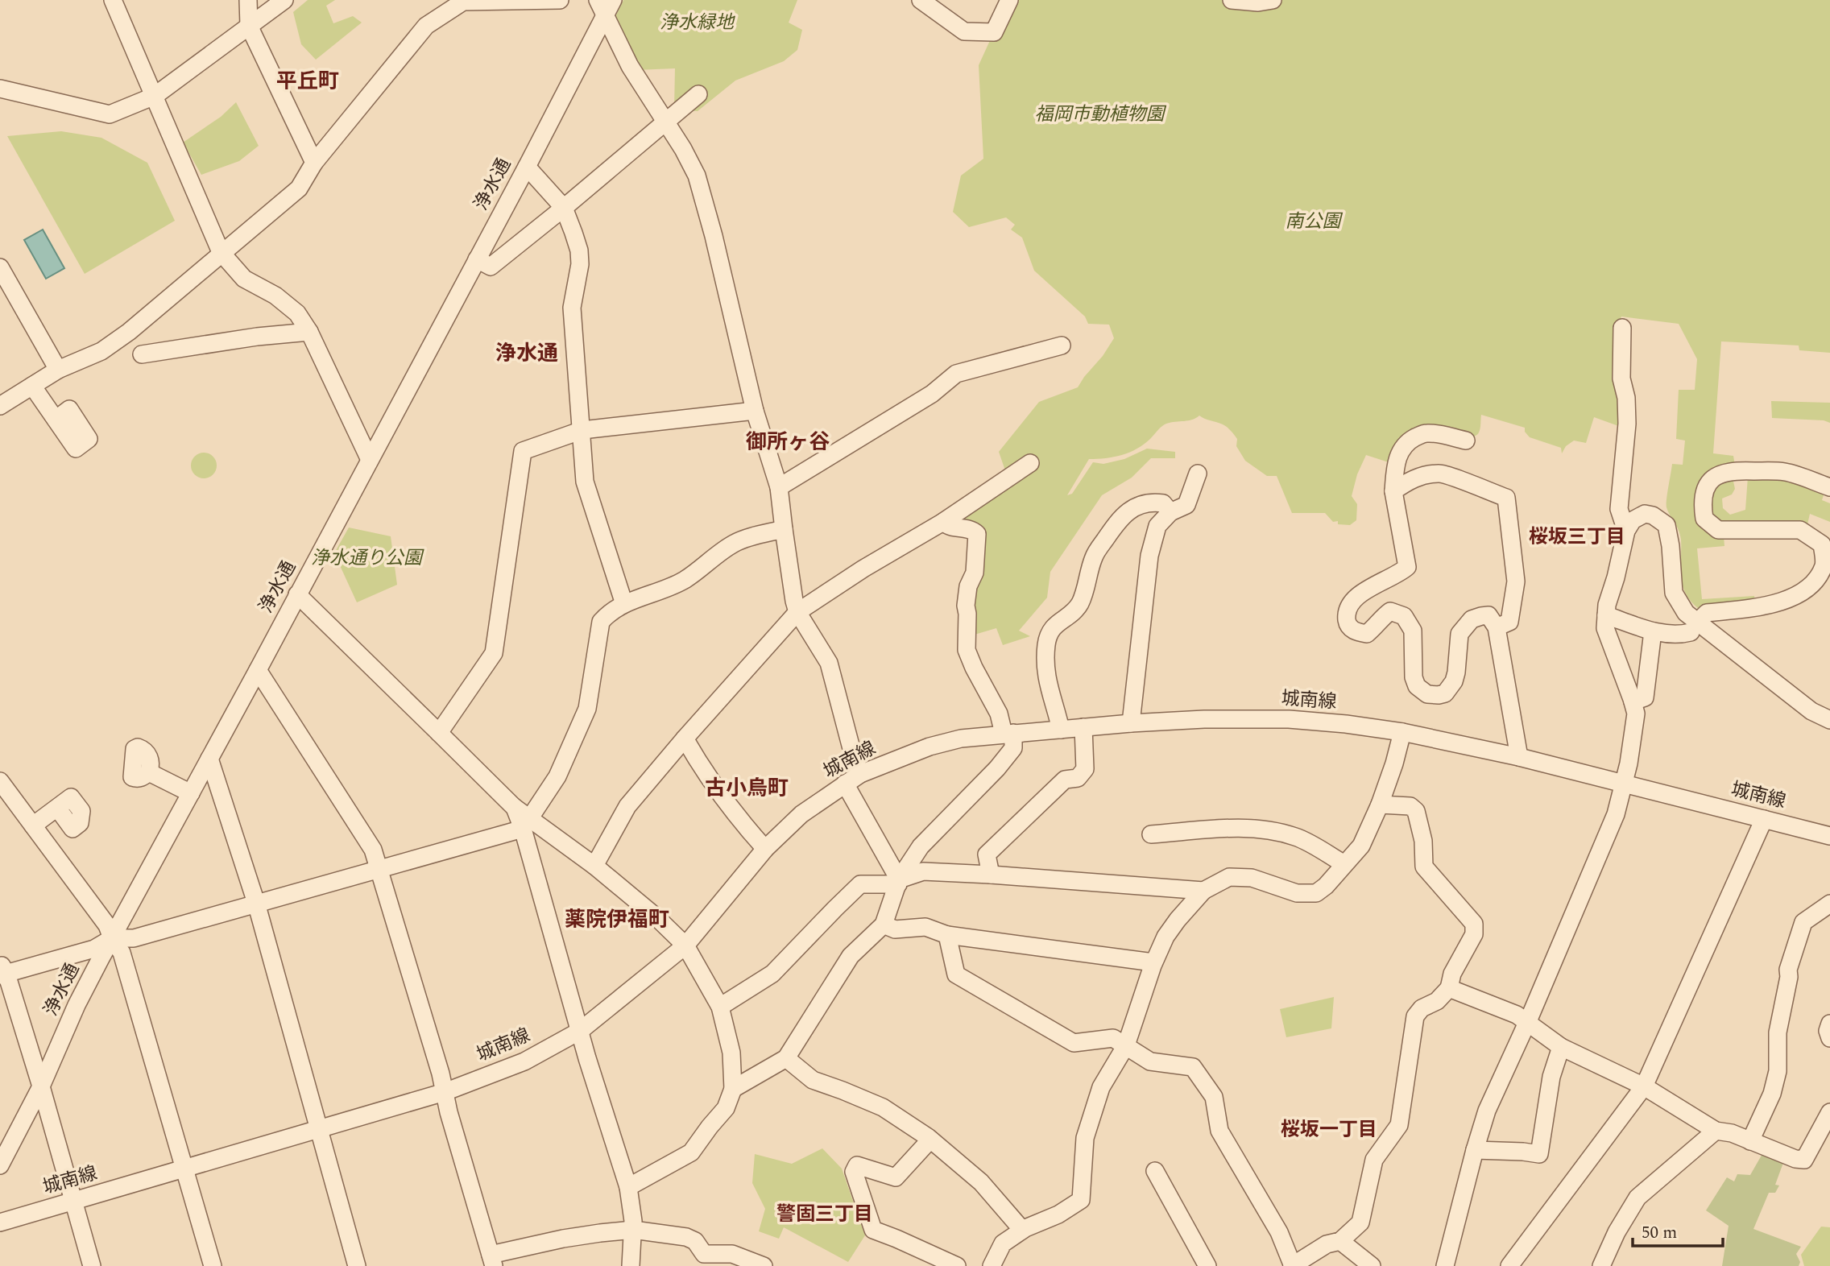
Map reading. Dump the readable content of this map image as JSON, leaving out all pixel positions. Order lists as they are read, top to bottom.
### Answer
{
  "streets": {
    "street": ["浄水通", "城南線"]
  },
  "districts": [
    "平丘町",
    "浄水通",
    "御所ヶ谷",
    "桜坂三丁目",
    "古小烏町",
    "薬院伊福町",
    "桜坂一丁目",
    "警固三丁目"
  ],
  "parks": [
    "浄水緑地",
    "福岡市動植物園",
    "南公園",
    "浄水通り公園"
  ],
  "scale_bar": "50 m"
}
